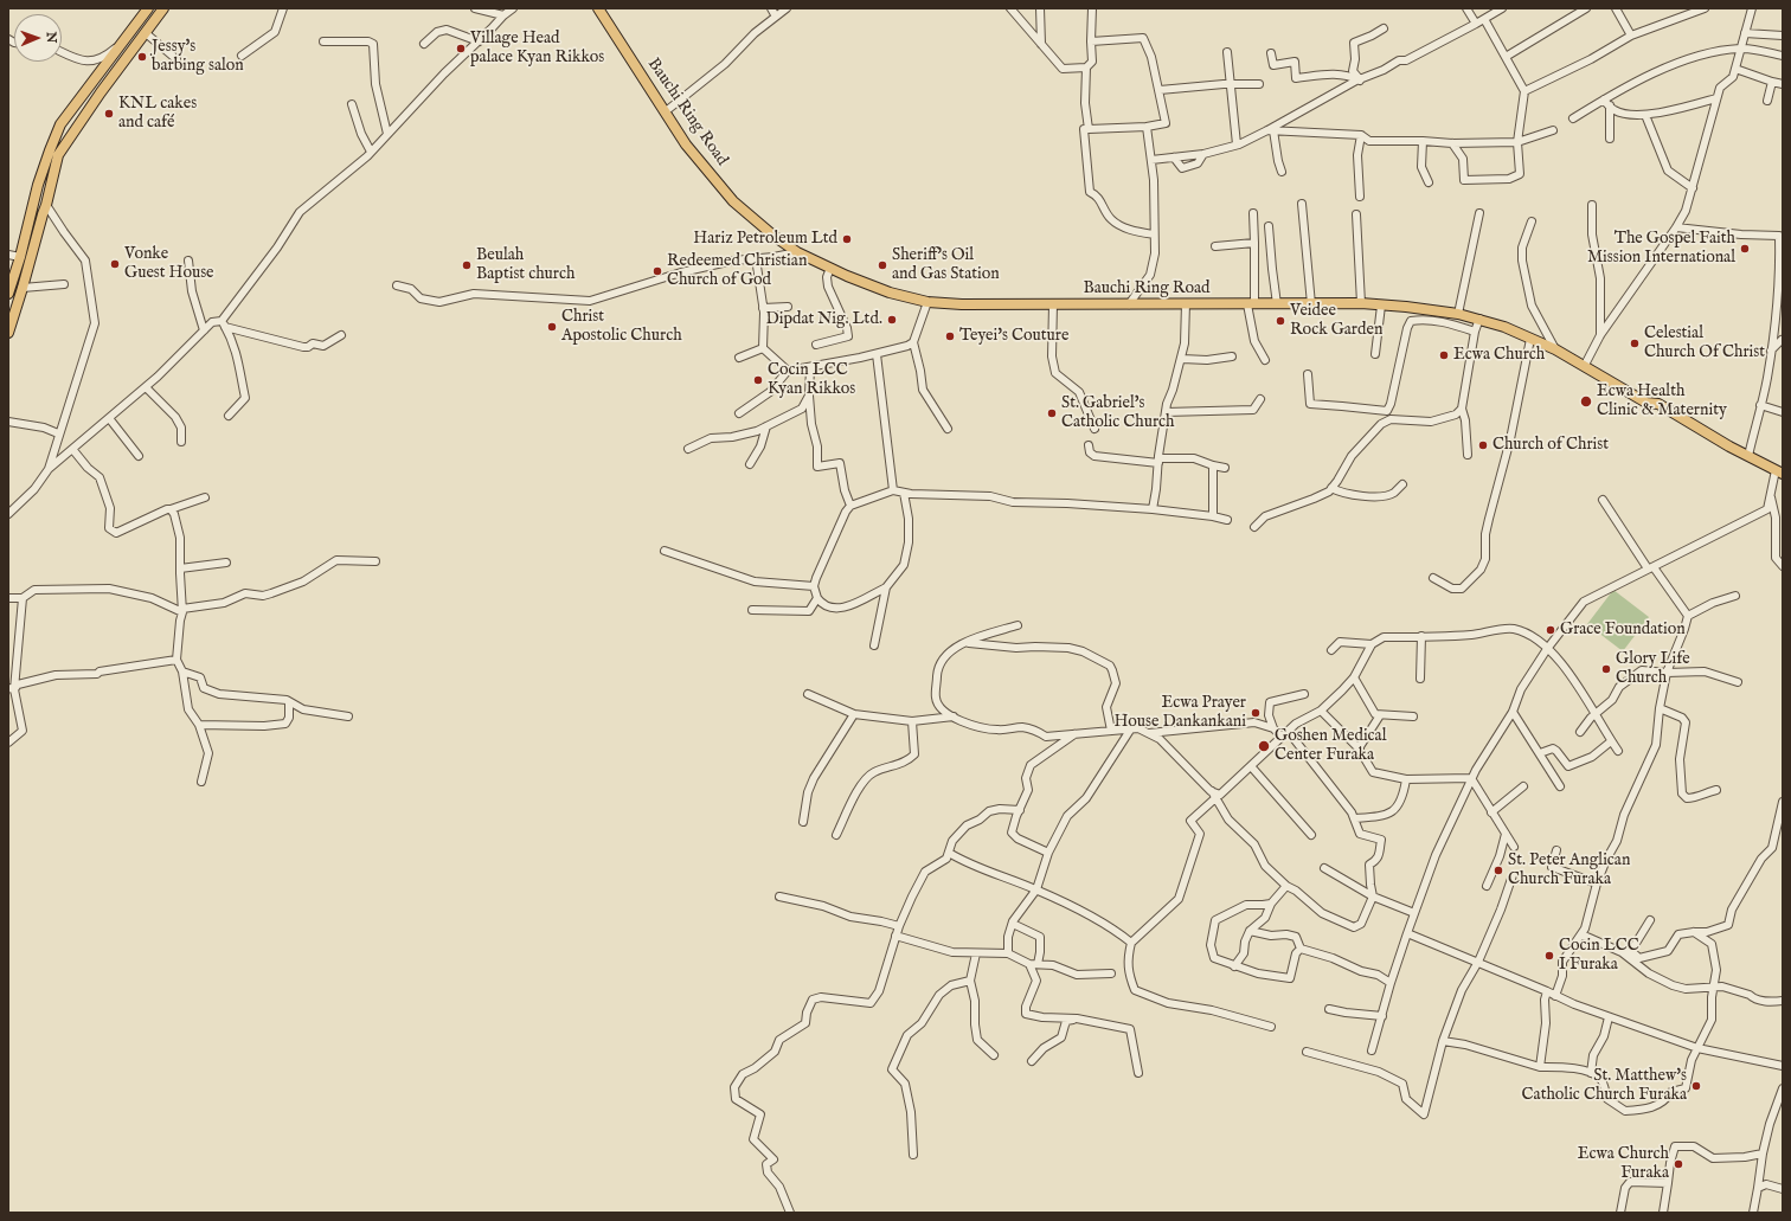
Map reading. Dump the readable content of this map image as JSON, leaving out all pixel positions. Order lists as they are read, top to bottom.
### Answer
{
  "streets": {
    "main road": ["Bauchi Ring Road"]
  },
  "places": [
    "Village Head palace Kyan Rikkos",
    "Jessy's barbing salon",
    "KNL cakes and café",
    "Hariz Petroleum Ltd",
    "The Gospel Faith Mission International",
    "Vonke Guest House",
    "Beulah Baptist church",
    "Sheriff's Oil and Gas Station",
    "Redeemed Christian Church of God",
    "Dipdat Nig. Ltd.",
    "Veidee Rock Garden",
    "Christ Apostolic Church",
    "Teyei's Couture",
    "Celestial Church Of Christ",
    "Ecwa Church",
    "Cocin LCC Kyan Rikkos",
    "Ecwa Health Clinic & Maternity",
    "St. Gabriel's Catholic Church",
    "Church of Christ",
    "Grace Foundation",
    "Glory Life Church",
    "Ecwa Prayer House Dankankani",
    "Goshen Medical Center Furaka",
    "St. Peter Anglican Church Furaka",
    "Cocin LCC I Furaka",
    "St. Matthew's Catholic Church Furaka",
    "Ecwa Church Furaka"
  ],
  "north": "right"
}
